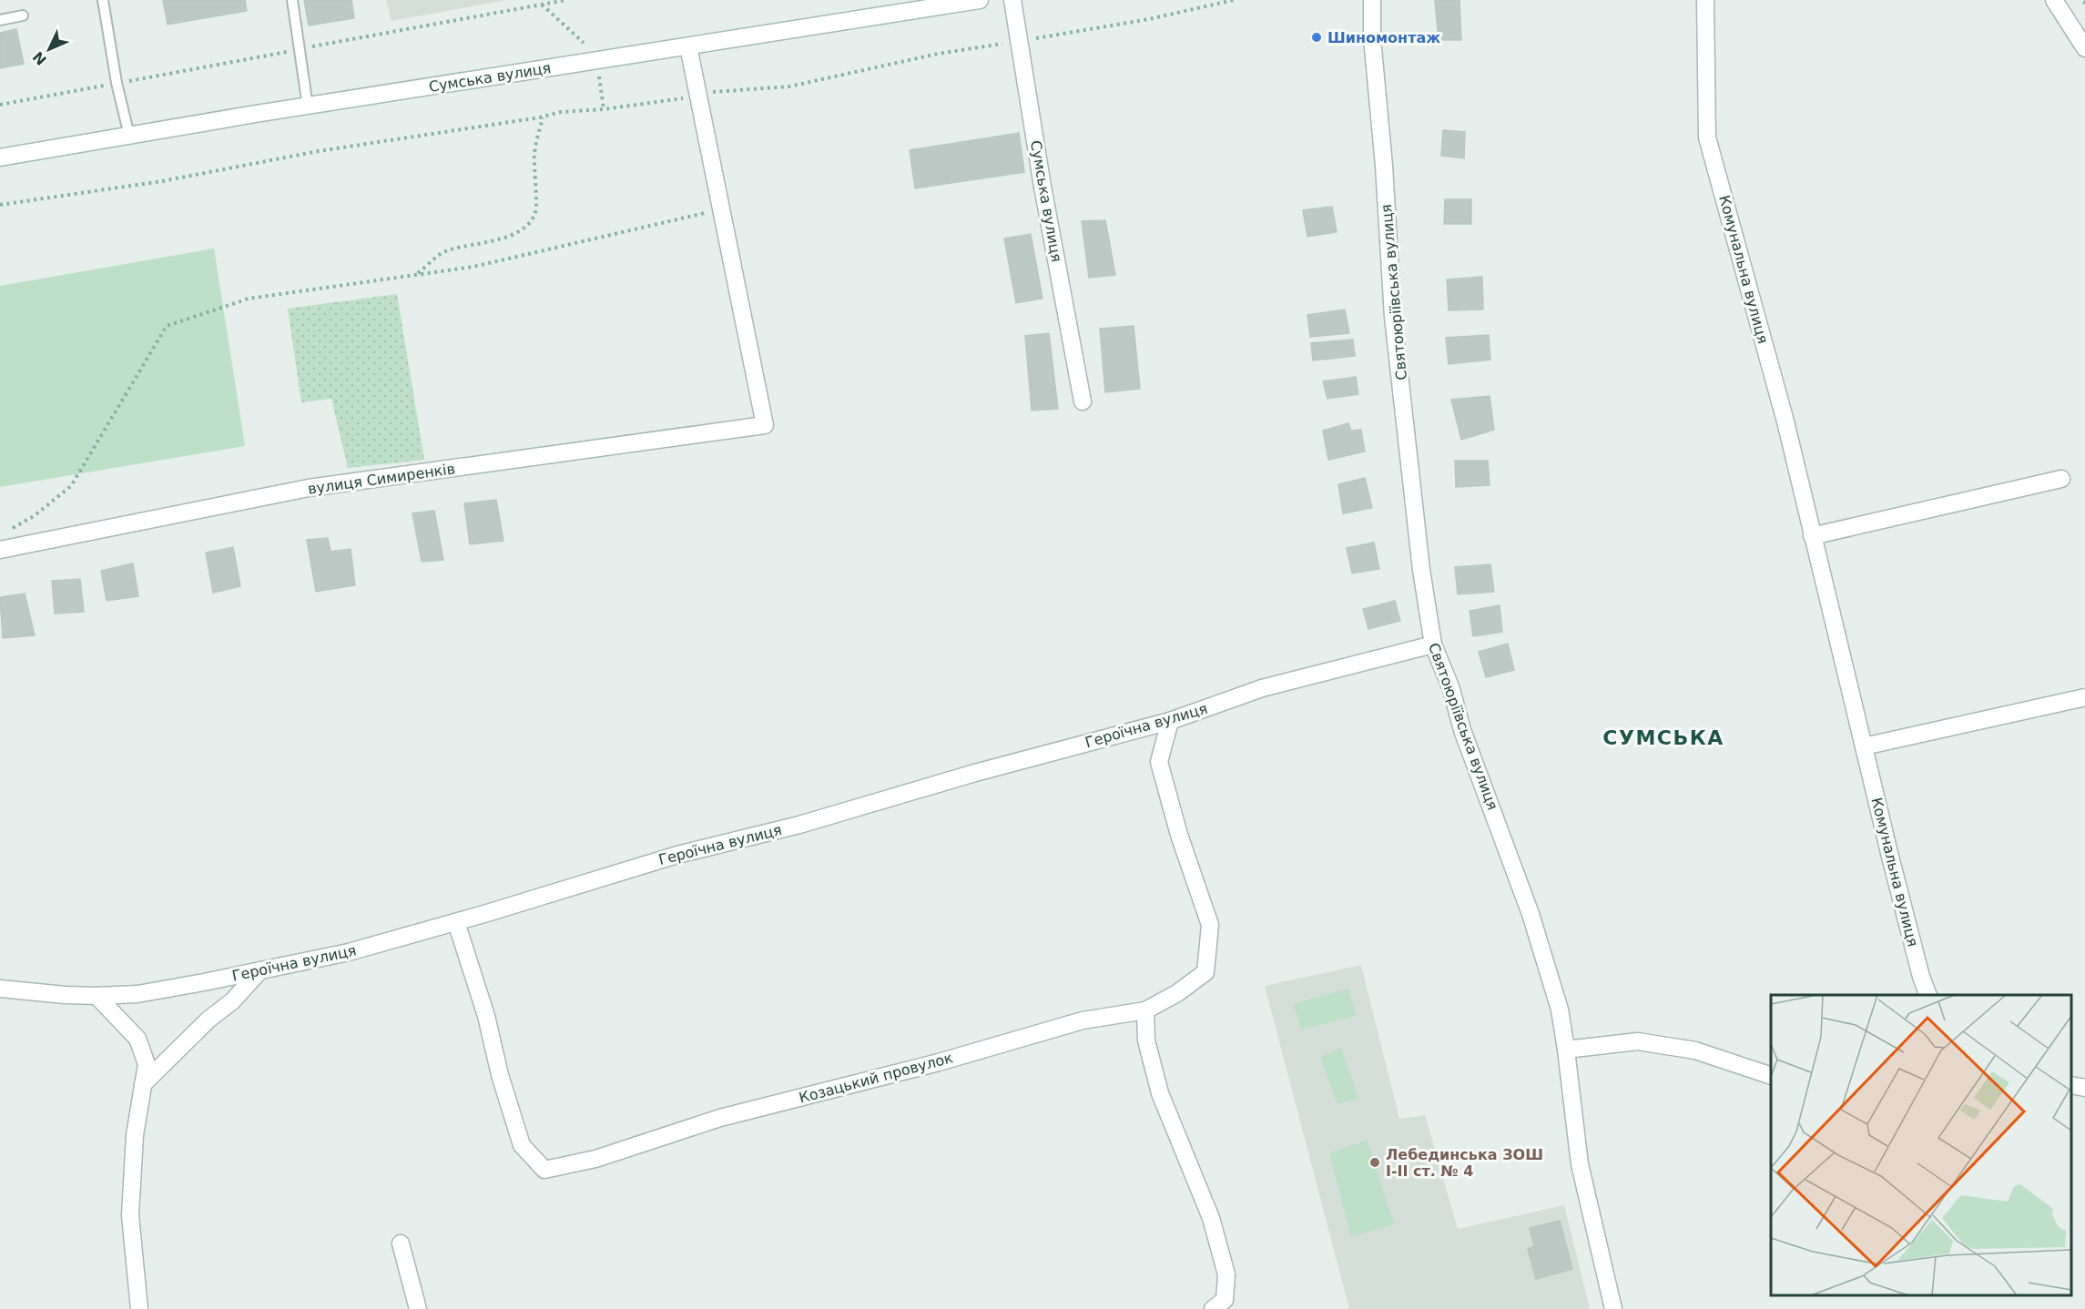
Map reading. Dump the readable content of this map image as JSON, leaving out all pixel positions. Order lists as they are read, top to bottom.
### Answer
{
  "streets": {
    "street": [
      "Сумська вулиця",
      "Комунальна вулиця",
      "Святоюріївська вулиця",
      "вулиця Симиренків",
      "Героїчна вулиця",
      "Козацький провулок"
    ]
  },
  "crossings": [
    ["Святоюріївська вулиця", "Героїчна вулиця"],
    ["Героїчна вулиця", "Козацький провулок"]
  ],
  "districts": ["СУМСЬКА"],
  "places": ["Шиномонтаж", "Лебединська ЗОШ І-ІІ ст. № 4"],
  "north": "bottom left"
}
